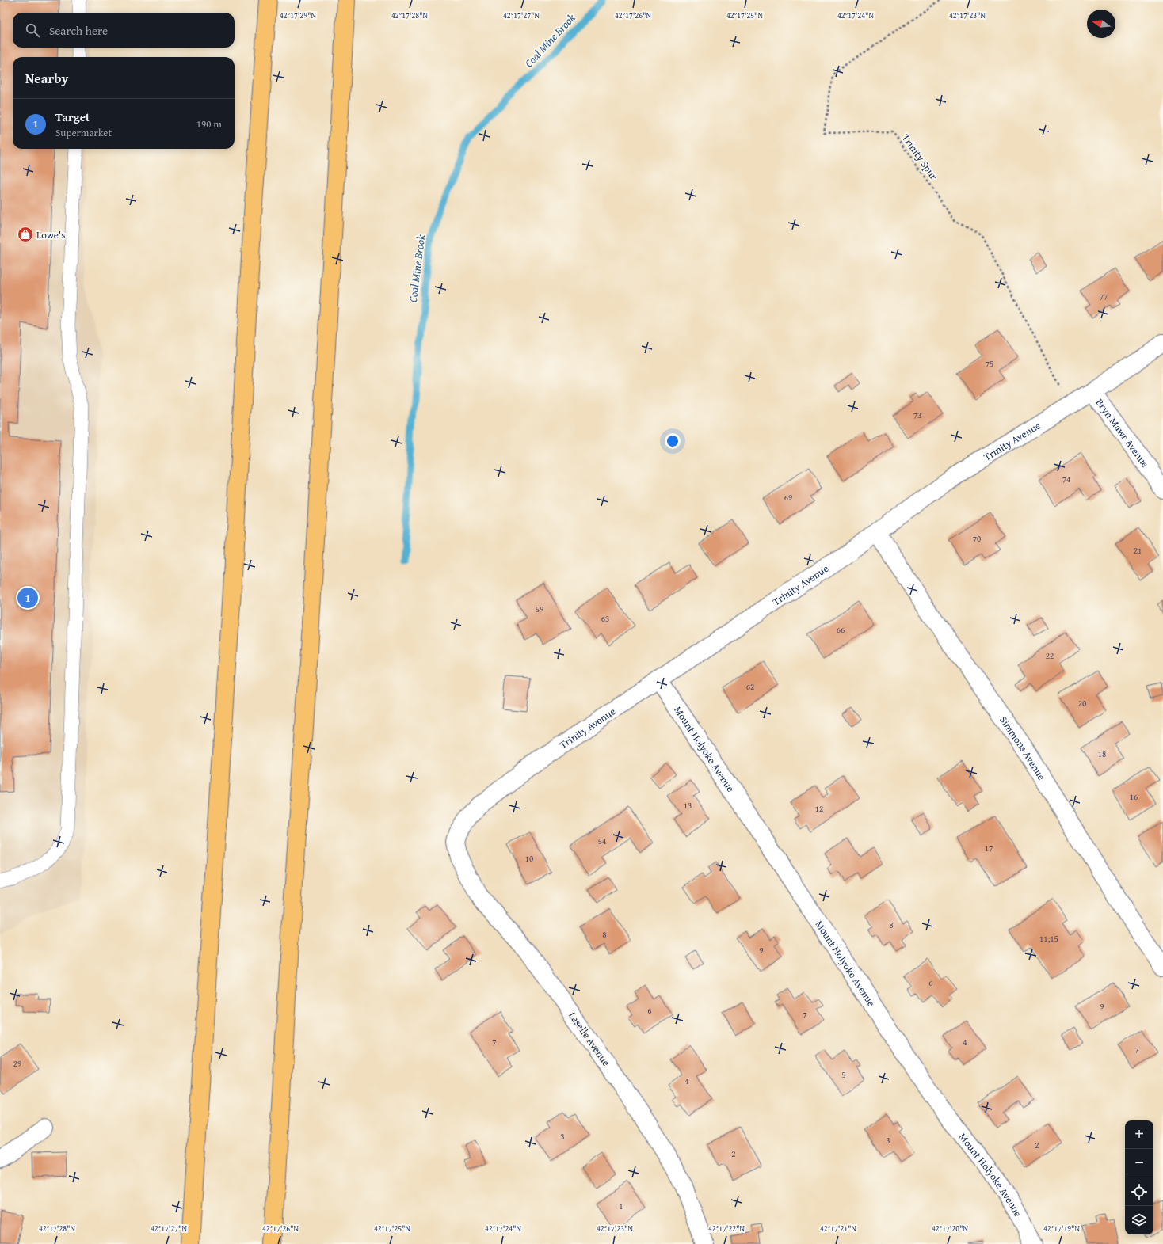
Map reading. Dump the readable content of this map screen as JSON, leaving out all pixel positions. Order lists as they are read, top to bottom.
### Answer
{
  "streets": {
    "street": [
      "Bryn Mawr Avenue",
      "Trinity Avenue",
      "Simmons Avenue",
      "Mount Holyoke Avenue",
      "Laselle Avenue"
    ],
    "path": ["Trinity Spur"]
  },
  "crossings": [
    ["Trinity Spur", "Trinity Avenue"],
    ["Bryn Mawr Avenue", "Trinity Avenue"],
    ["Trinity Avenue", "Simmons Avenue"],
    ["Trinity Avenue", "Mount Holyoke Avenue"],
    ["Trinity Avenue", "Laselle Avenue"]
  ],
  "water": ["Coal Mine Brook"],
  "places": {
    "shop": ["Lowe's"]
  },
  "house_numbers": [
    "77",
    "75",
    "73",
    "74",
    "69",
    "70",
    "21",
    "59",
    "63",
    "66",
    "22",
    "62",
    "20",
    "18",
    "16",
    "13",
    "12",
    "54",
    "17",
    "10",
    "8",
    "8",
    "11;15",
    "9",
    "6",
    "9",
    "6",
    "7",
    "7",
    "4",
    "7",
    "29",
    "5",
    "4",
    "3",
    "3",
    "2",
    "2",
    "1"
  ],
  "north": "left",
  "page": {
    "search": "Search here",
    "heading": "Nearby",
    "list": [
      {
        "mark": "1",
        "name": "Target",
        "note": "Supermarket",
        "value": "190 m"
      }
    ],
    "pins": "1",
    "map_buttons": ["+", "−"]
  },
  "coordinates": [
    "42°17'29\"N",
    "42°17'28\"N",
    "42°17'27\"N",
    "42°17'26\"N",
    "42°17'25\"N",
    "42°17'24\"N",
    "42°17'23\"N",
    "42°17'22\"N",
    "42°17'21\"N",
    "42°17'20\"N",
    "42°17'19\"N"
  ]
}
